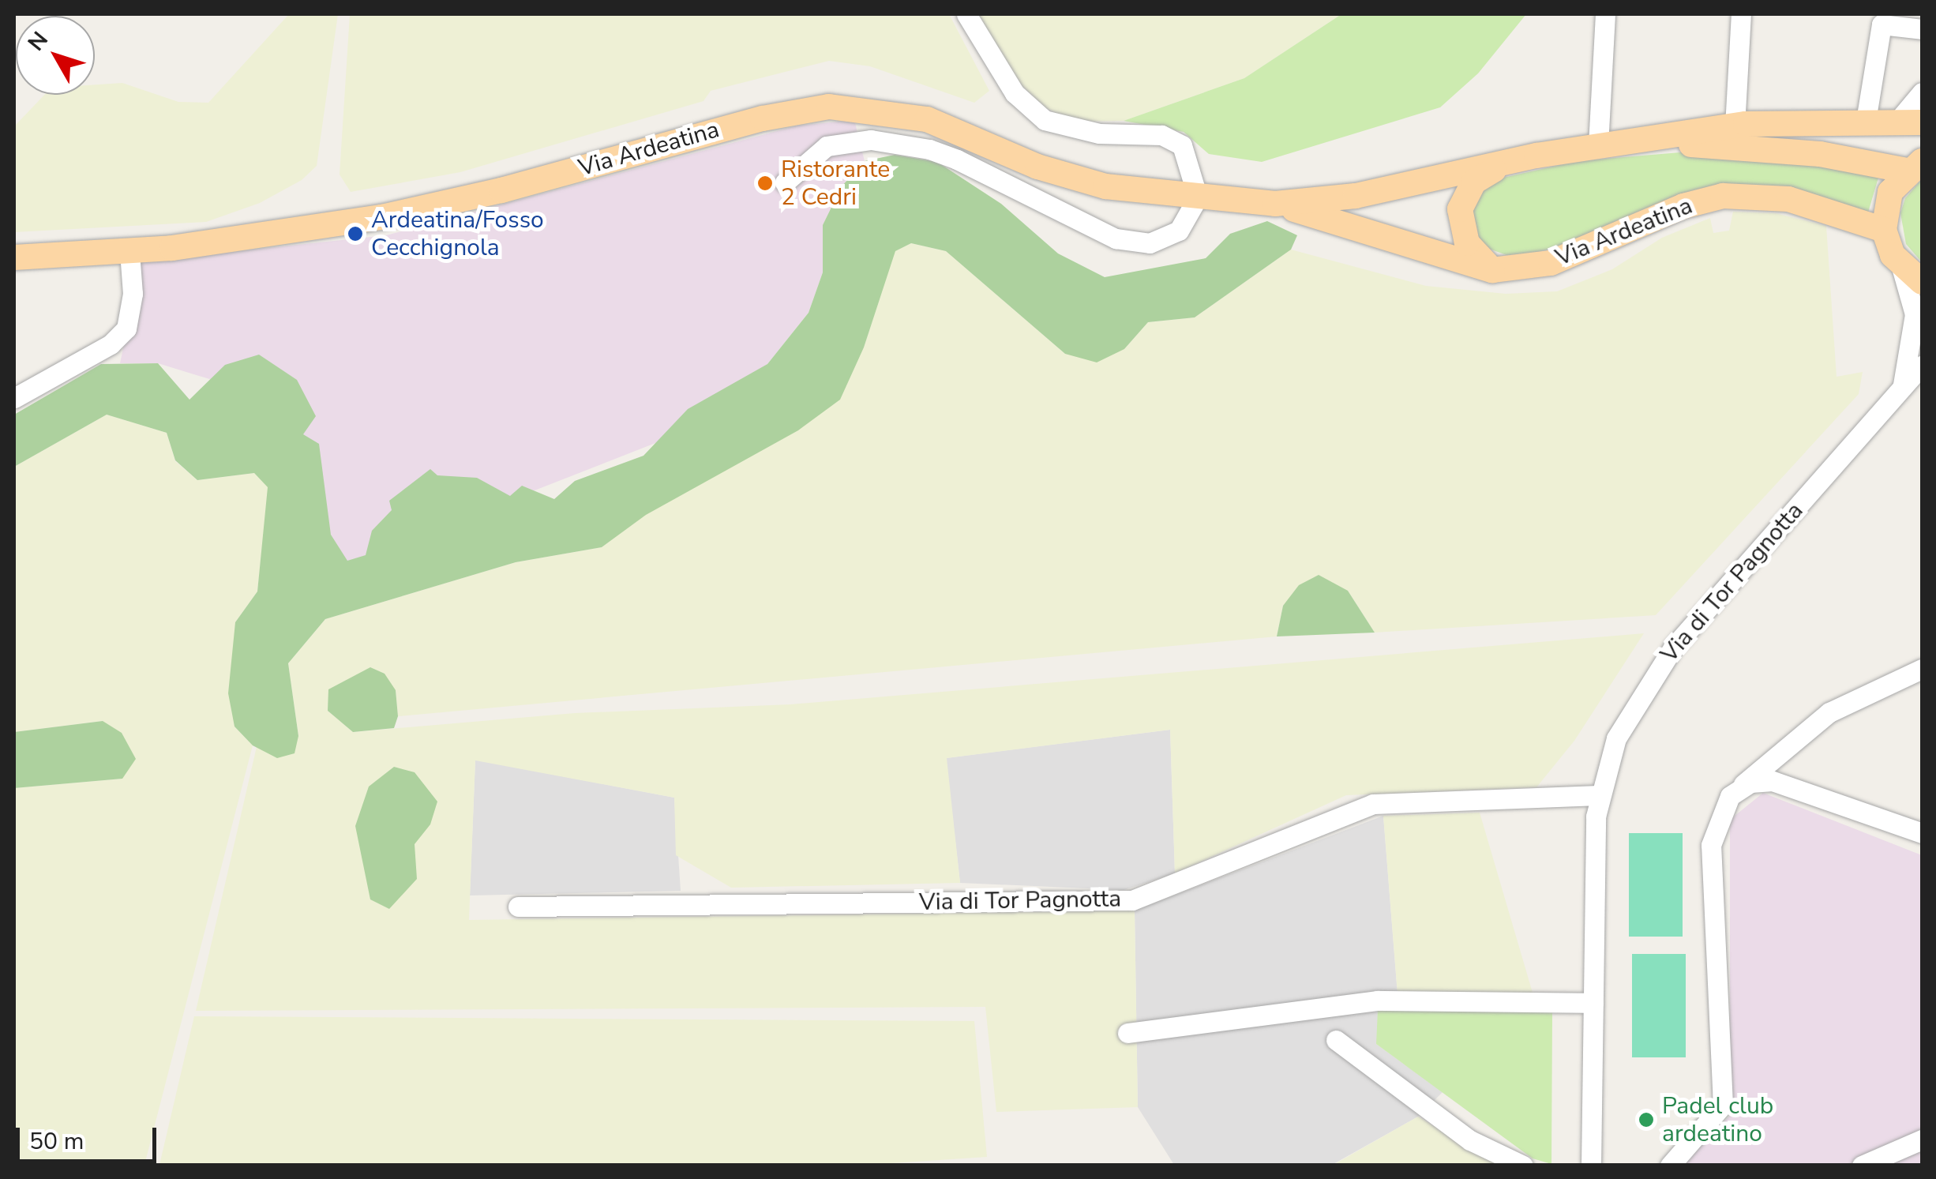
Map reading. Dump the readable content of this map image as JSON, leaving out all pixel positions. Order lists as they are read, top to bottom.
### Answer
{
  "streets": {
    "main road": ["Via Ardeatina"],
    "street": ["Via di Tor Pagnotta"]
  },
  "places": ["Ristorante 2 Cedri", "Ardeatina/Fosso Cecchignola", "Padel club ardeatino"],
  "scale_bar": "50 m",
  "north": "top left"
}
